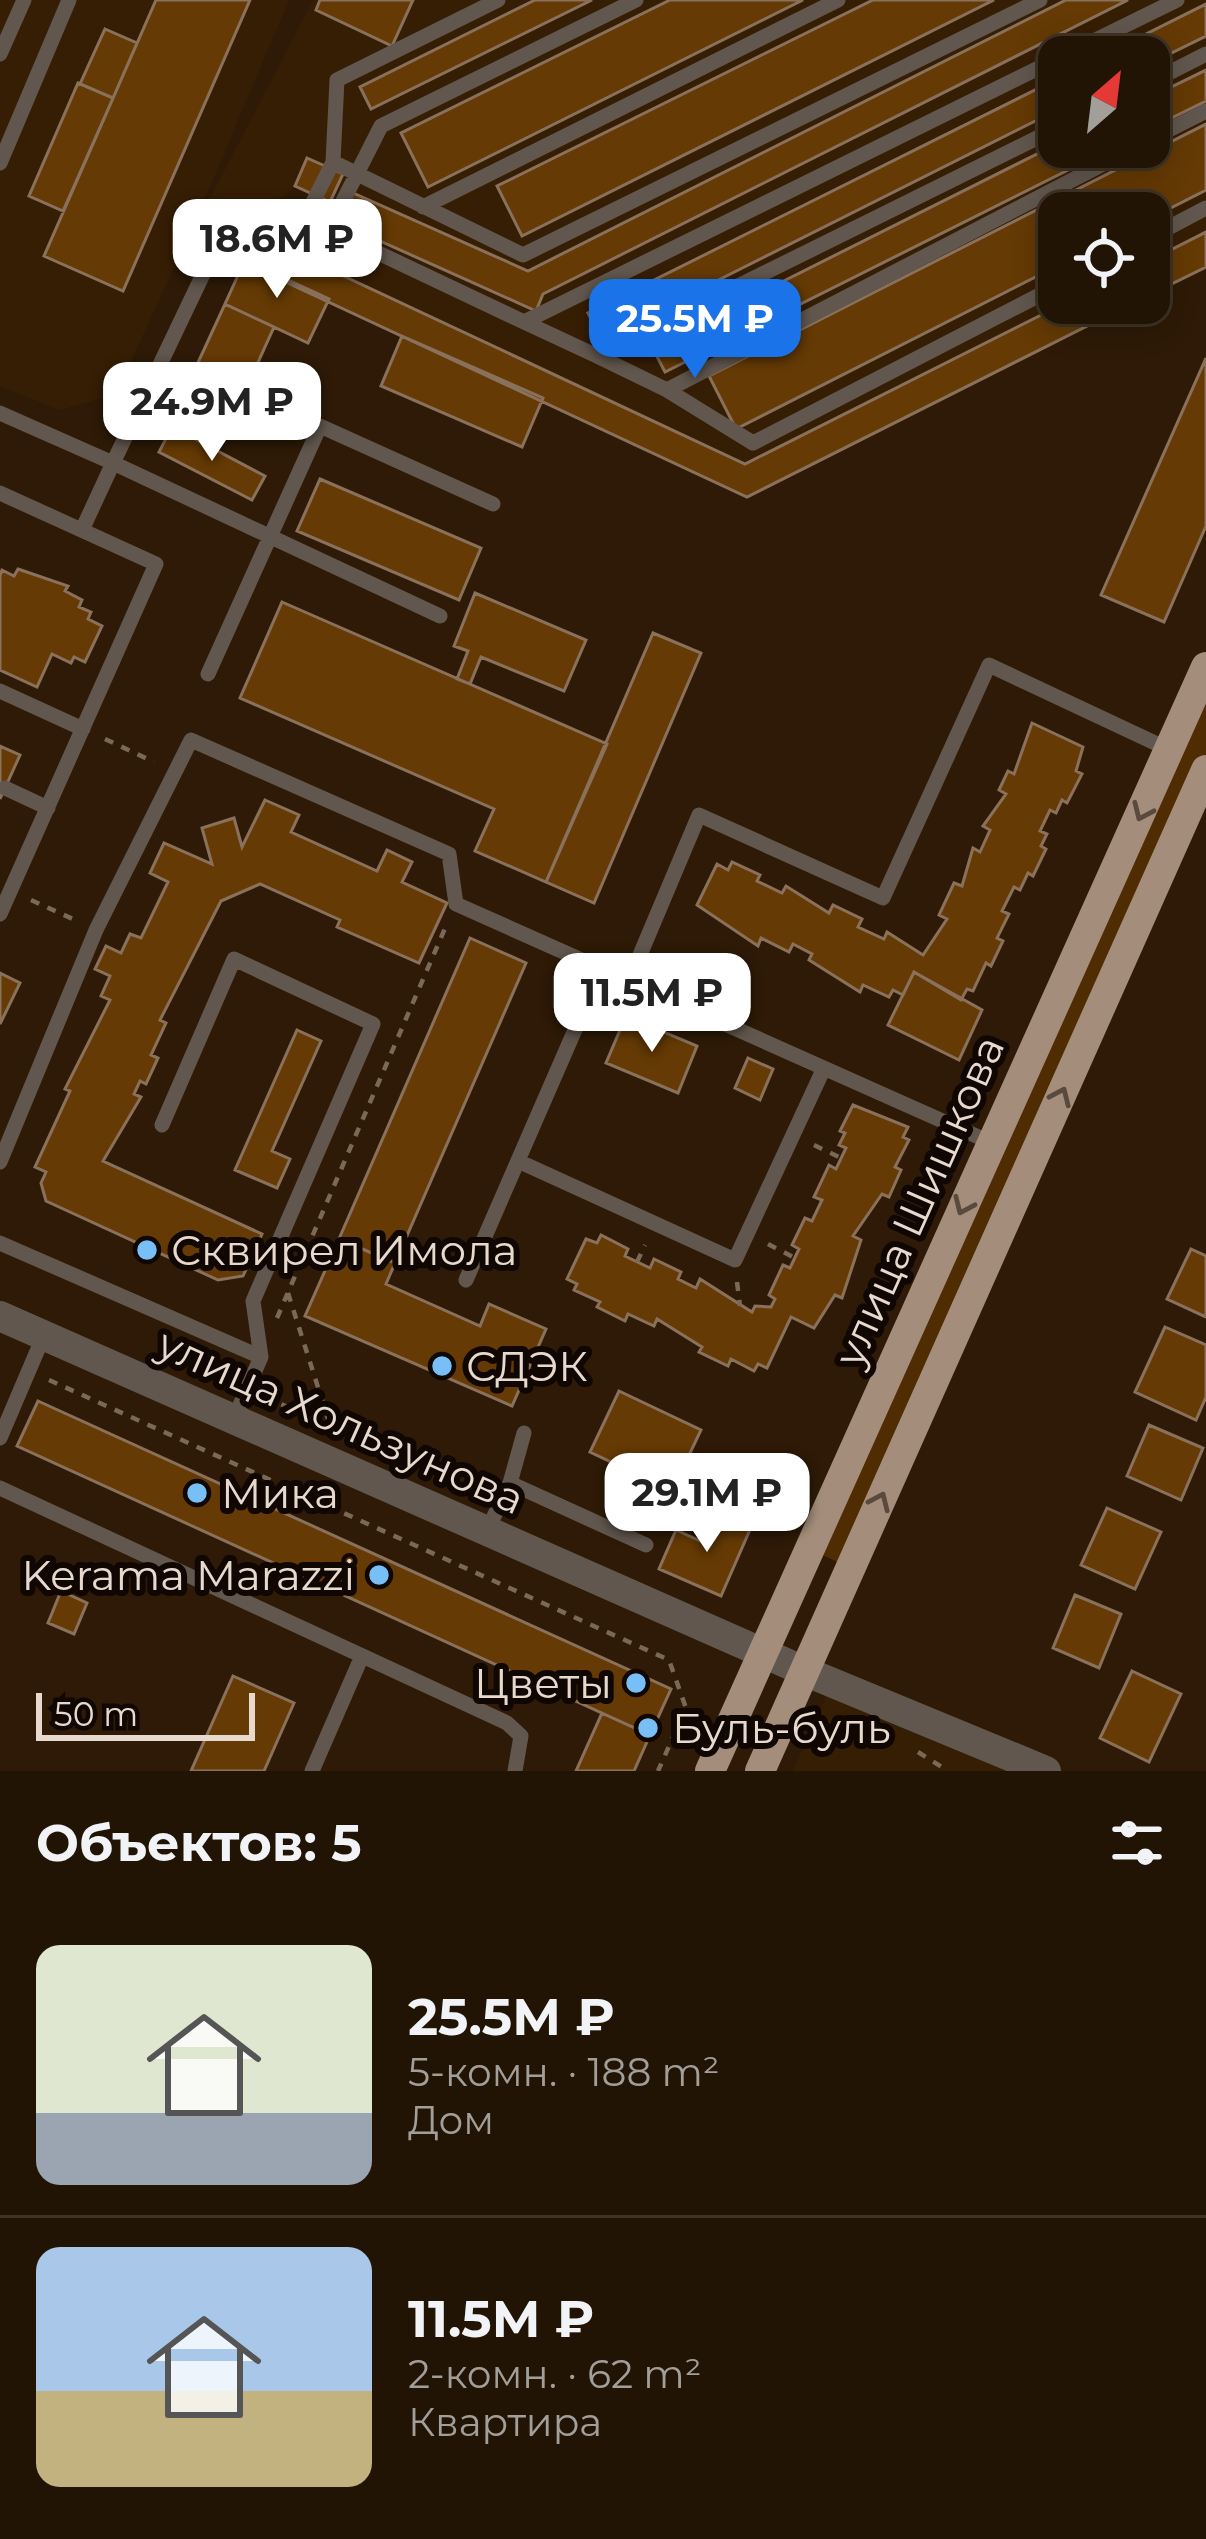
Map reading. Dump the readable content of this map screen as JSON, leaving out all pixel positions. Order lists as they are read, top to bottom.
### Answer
{
  "streets": {
    "main road": ["улица Шишкова"],
    "street": ["улица Хользунова"]
  },
  "crossings": [
    ["улица Шишкова", "улица Хользунова"]
  ],
  "places": [
    "Сквирел Имола",
    "СДЭК",
    "Мика",
    "Kerama Marazzi",
    "Цветы",
    "Буль-буль"
  ],
  "scale_bar": "50 m",
  "north": "top right",
  "page": {
    "price": [
      "18.6M ₽",
      "25.5M ₽",
      "24.9M ₽",
      "11.5M ₽",
      "29.1M ₽"
    ],
    "scale": "50 m",
    "heading": "Объектов: 5",
    "list": [
      {
        "name": "25.5M ₽",
        "note": "5-комн. · 188 m² · Дом"
      },
      {
        "name": "11.5M ₽",
        "note": "2-комн. · 62 m² · Квартира"
      }
    ]
  }
}
